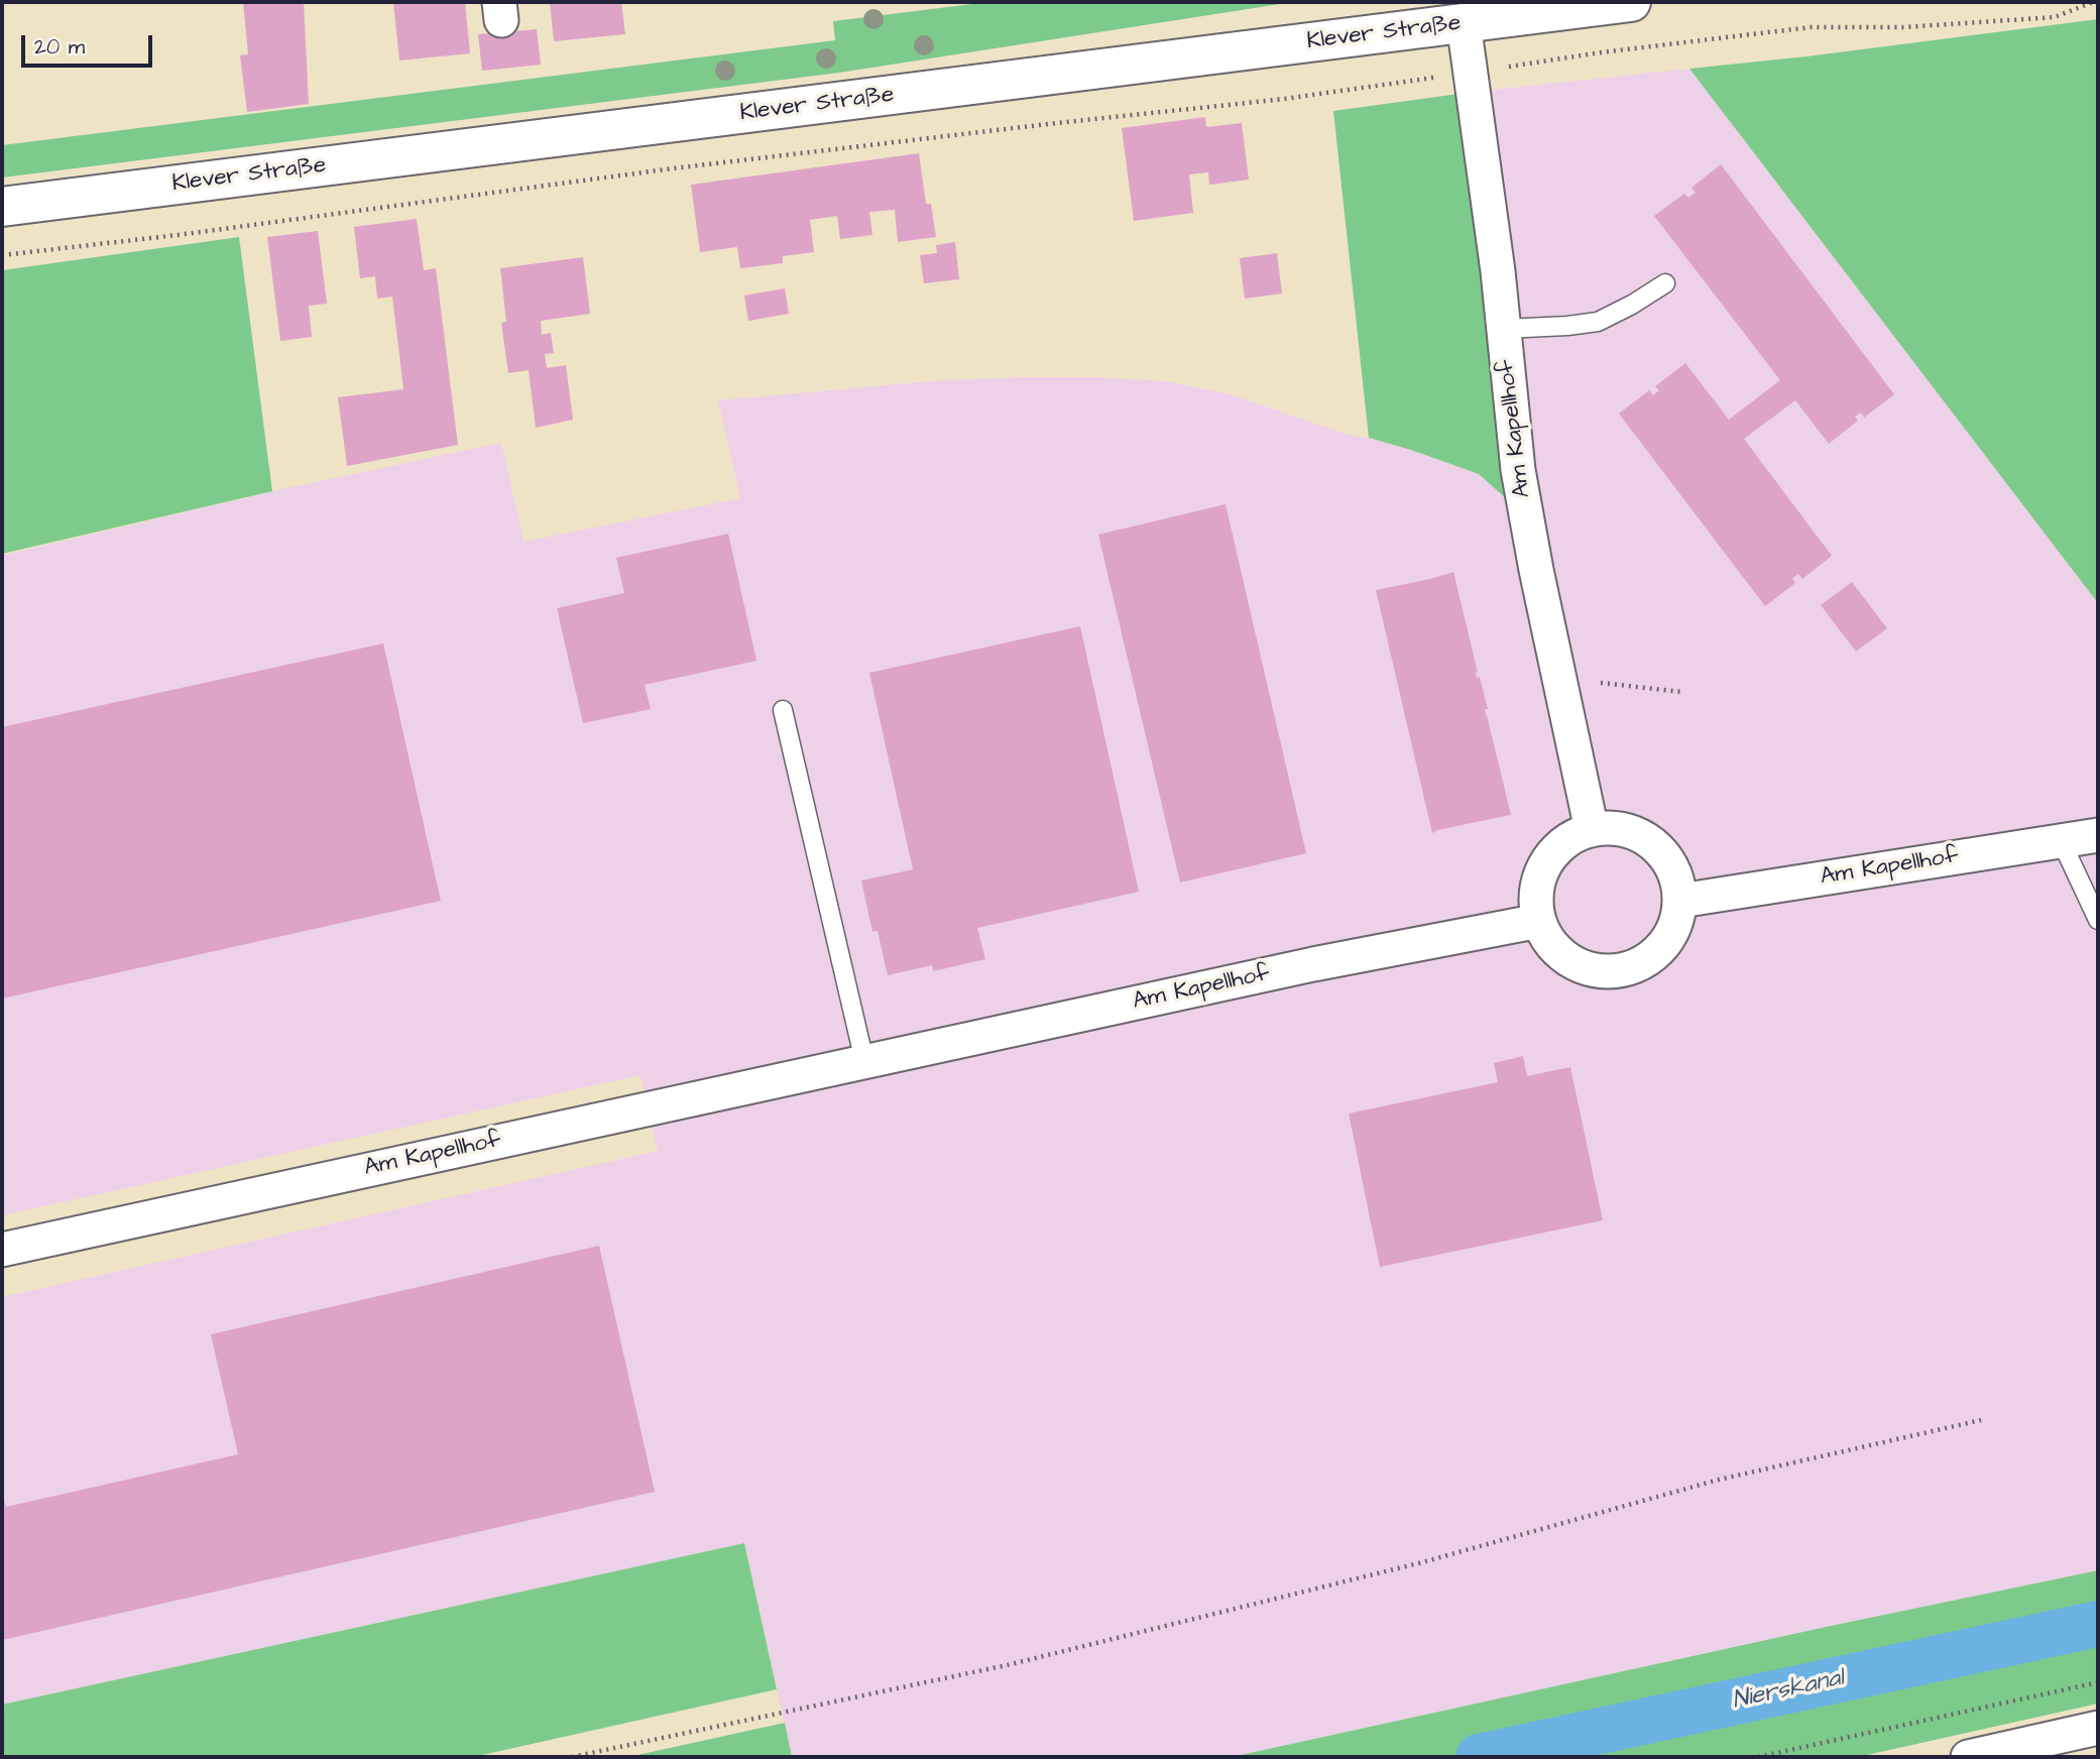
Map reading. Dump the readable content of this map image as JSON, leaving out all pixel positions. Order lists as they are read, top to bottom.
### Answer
{
  "streets": {
    "main road": ["Klever Straße"],
    "street": ["Am Kapellhof"]
  },
  "crossings": [
    ["Klever Straße", "Am Kapellhof"]
  ],
  "water": ["Nierskanal"],
  "scale_bar": "20 m"
}
